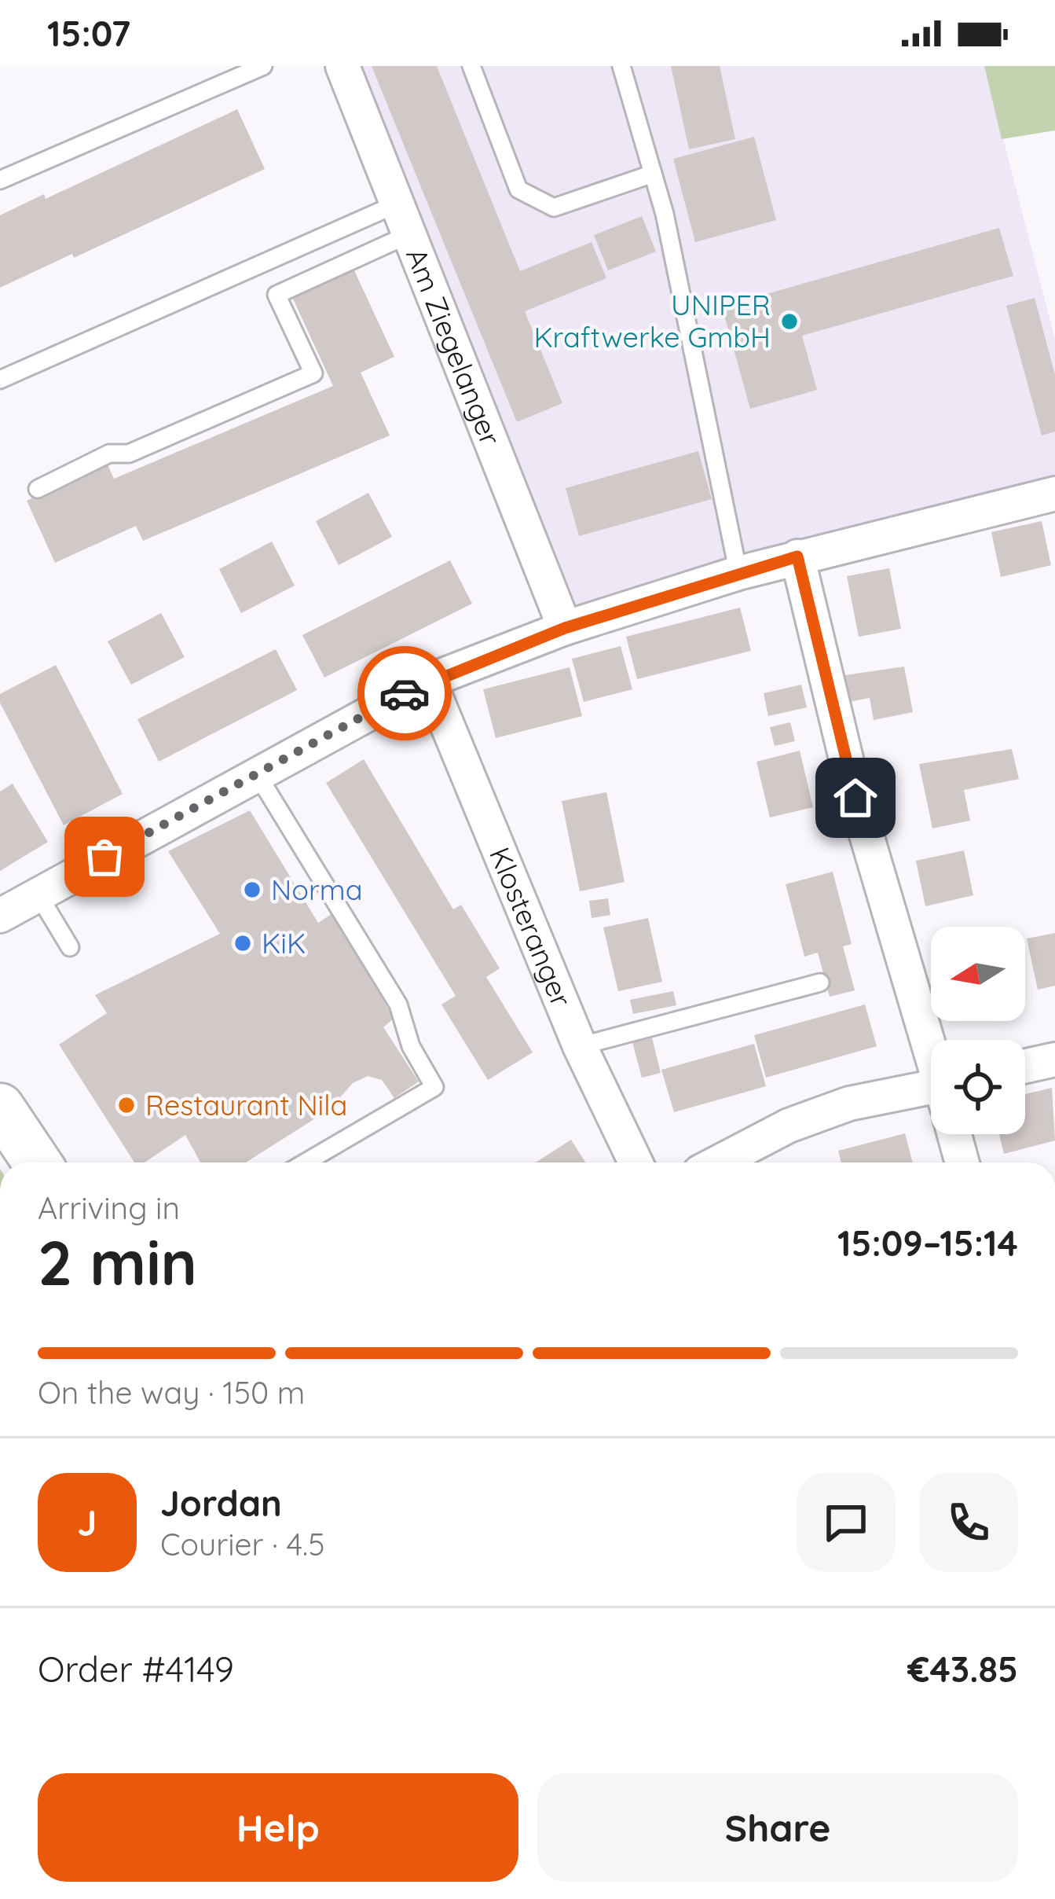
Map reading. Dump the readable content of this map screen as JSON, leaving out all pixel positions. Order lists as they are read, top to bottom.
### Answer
{
  "streets": {
    "street": ["Am Ziegelanger", "Klosteranger"]
  },
  "places": [
    "UNIPER Kraftwerke GmbH",
    "Norma",
    "KiK",
    "Restaurant Nila"
  ],
  "north": "left",
  "page": {
    "status": "15:07",
    "heading": ["2 min", "Arriving in", "15:09–15:14"],
    "panel": [
      "Jordan",
      "Courier · 4.5",
      "Order #4149",
      "€43.85"
    ],
    "bar": "On the way · 150 m",
    "round": "J",
    "buttons": ["Help", "Share"]
  }
}
